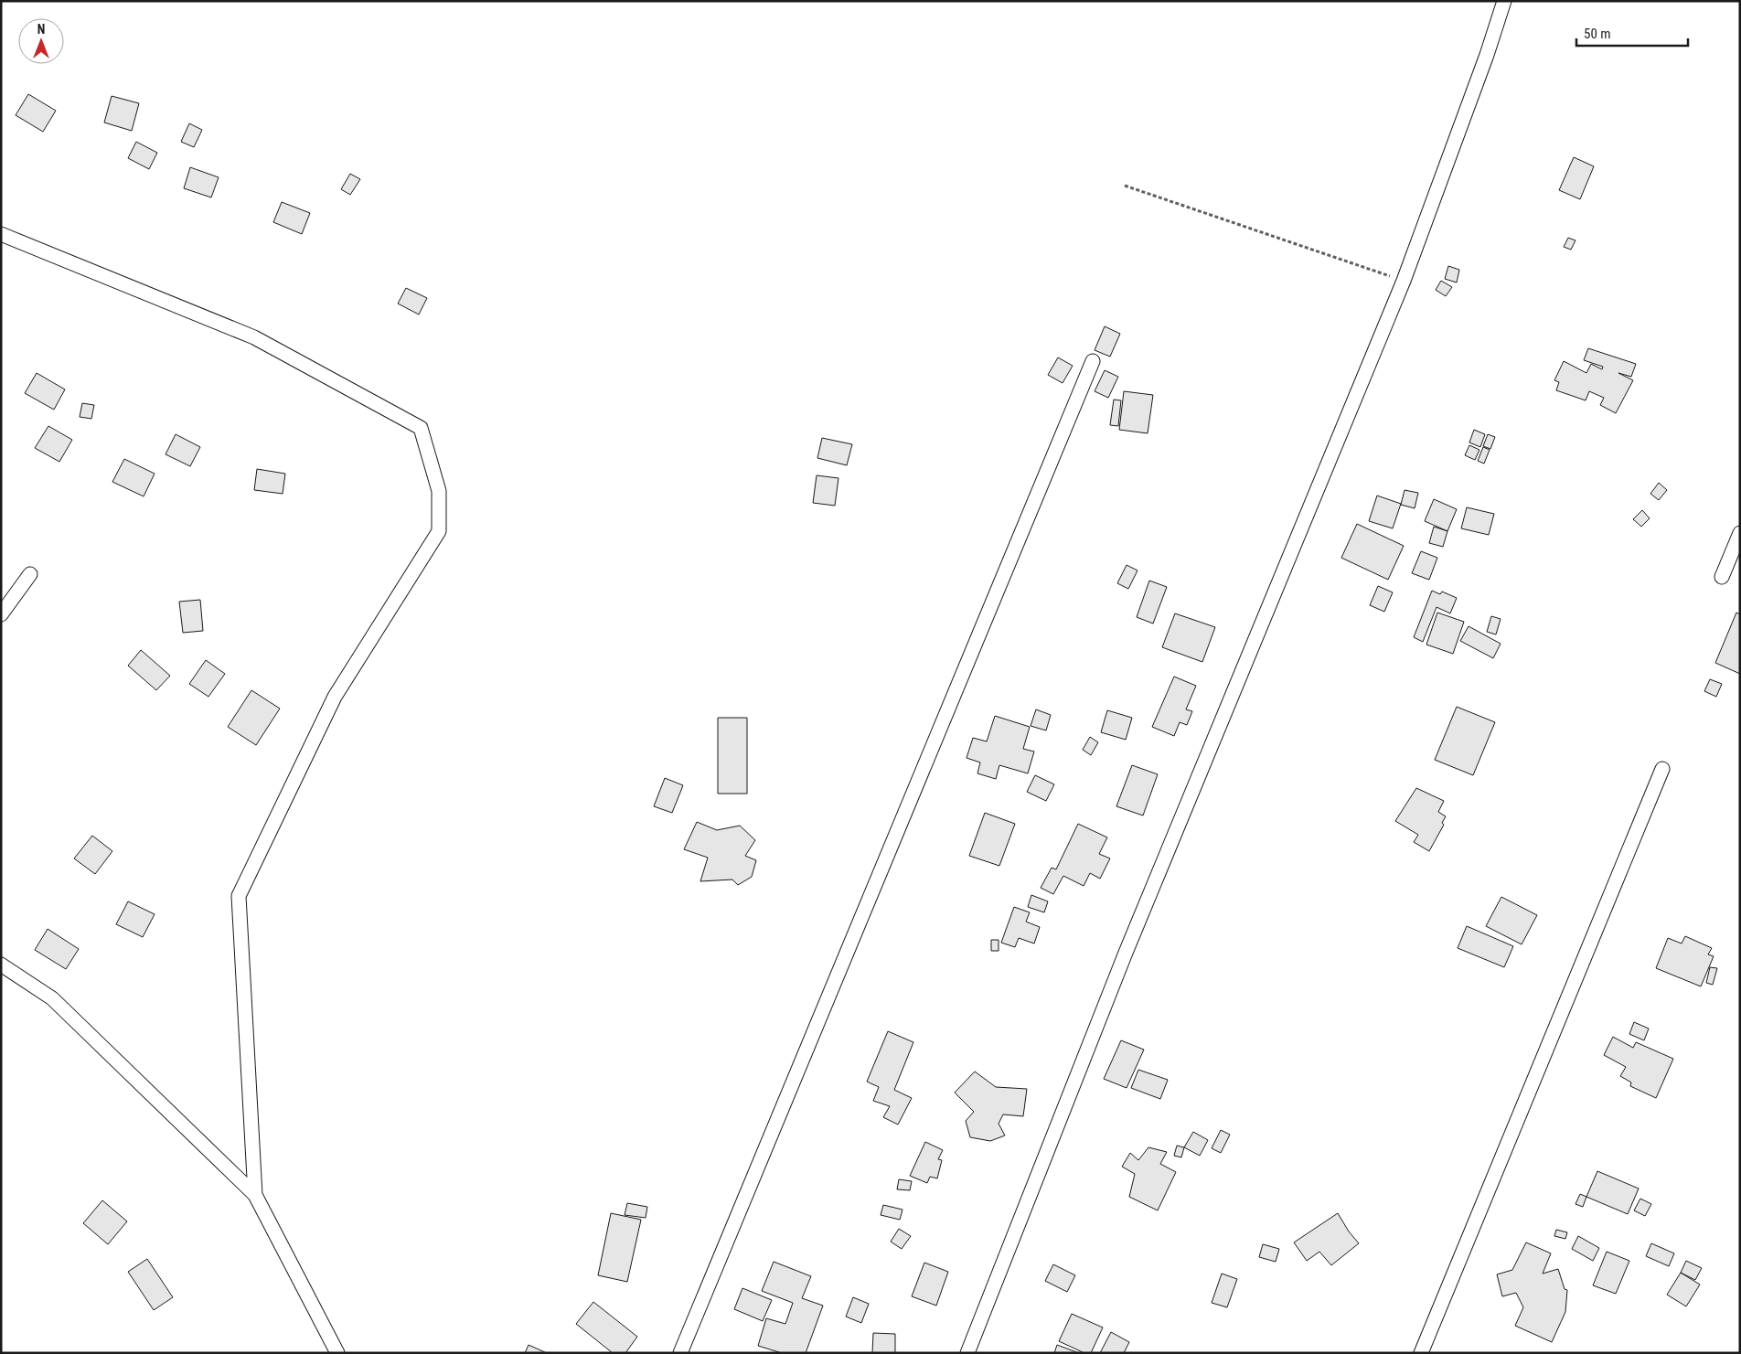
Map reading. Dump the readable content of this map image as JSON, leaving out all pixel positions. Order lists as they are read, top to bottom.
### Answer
{
  "scale_bar": "50 m",
  "north": "top"
}
